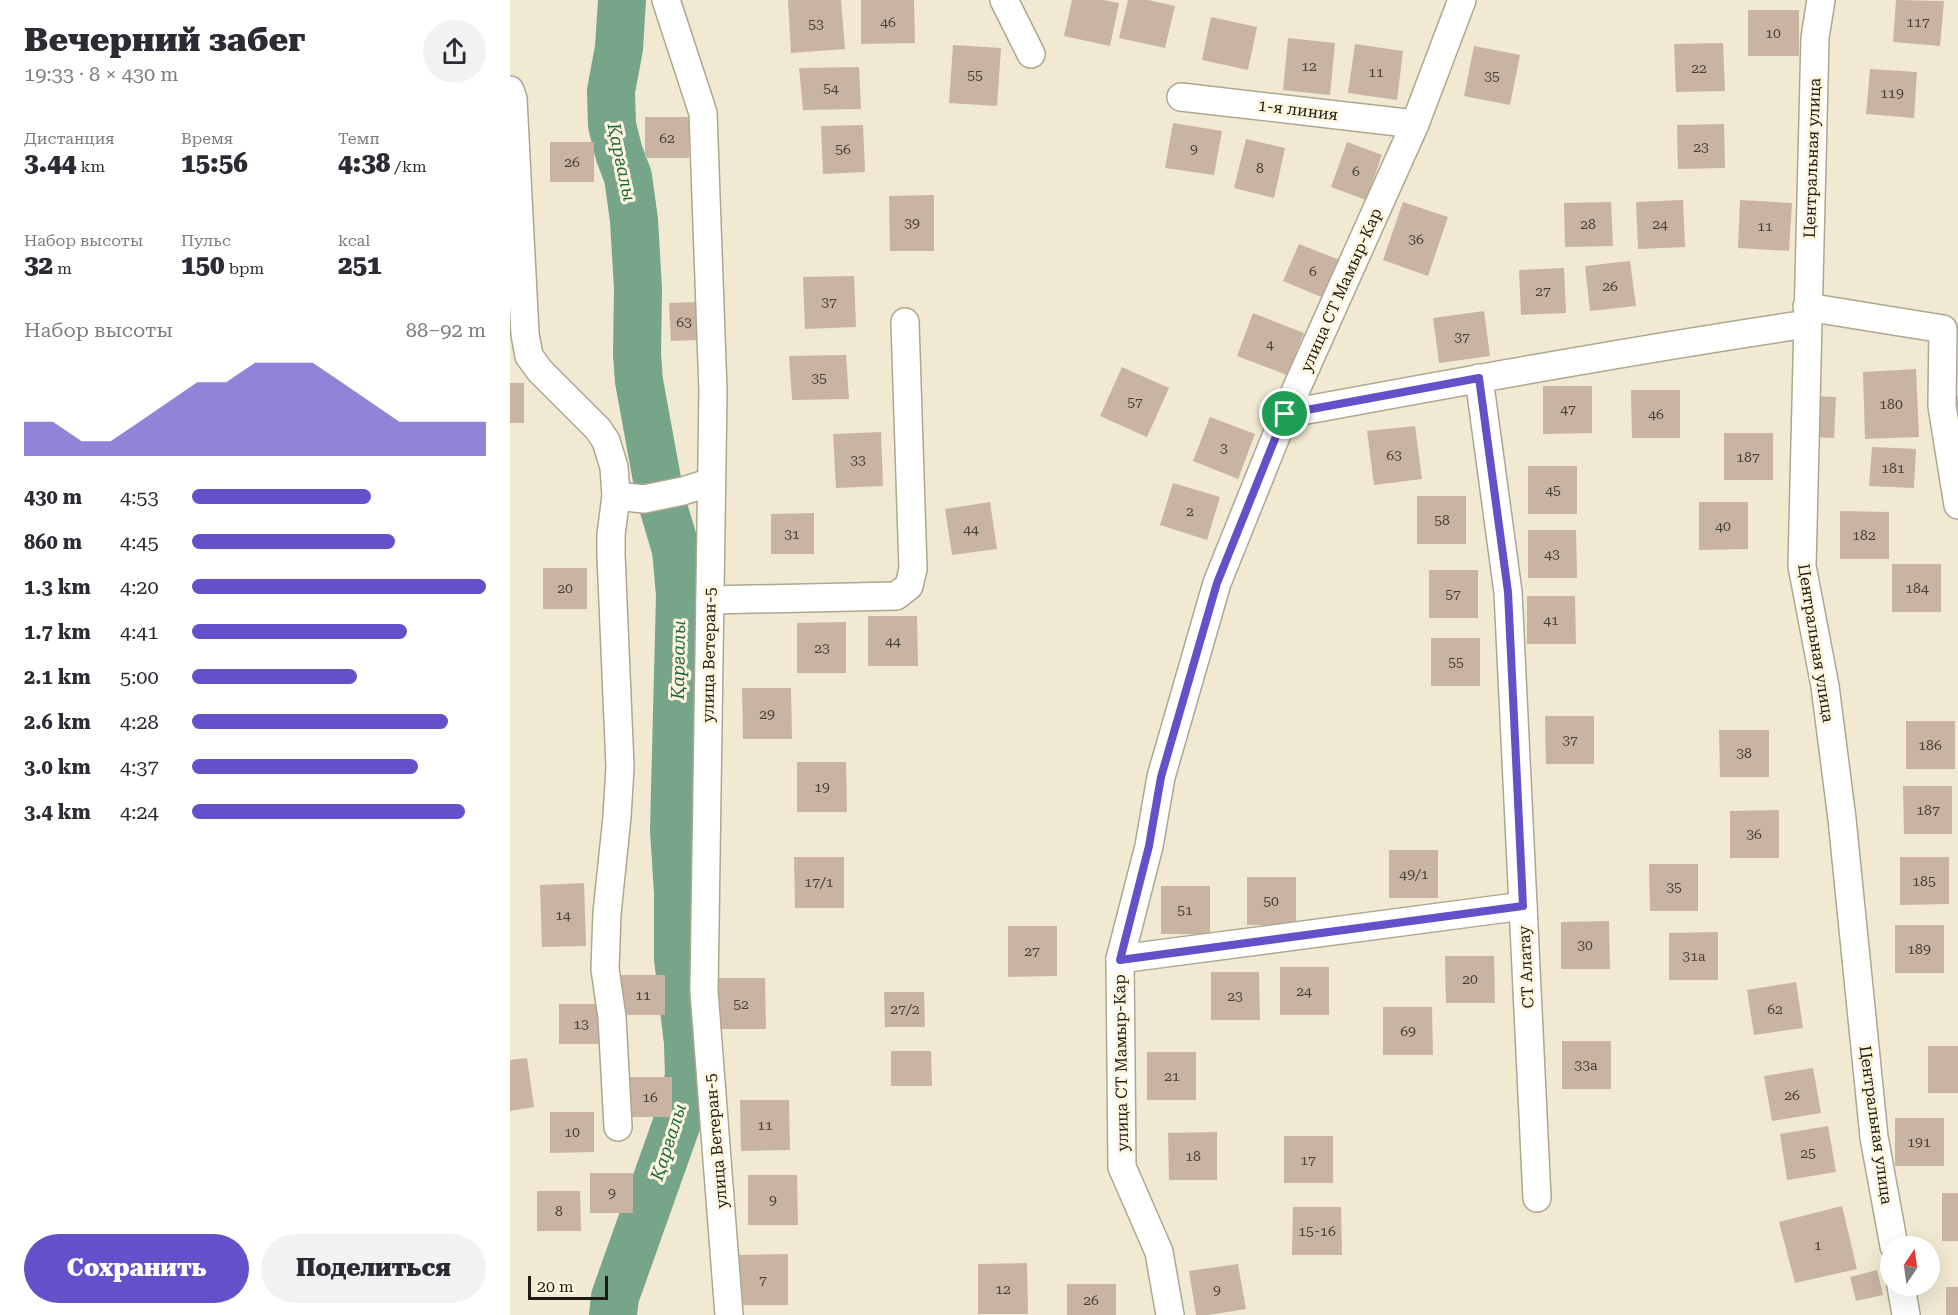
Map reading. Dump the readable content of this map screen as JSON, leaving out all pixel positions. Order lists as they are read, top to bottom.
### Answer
{
  "streets": {
    "street": [
      "1-я линия",
      "Центральная улица",
      "улица СТ Мамыр-Кар",
      "улица Ветеран-5",
      "СТ Алатау"
    ]
  },
  "crossings": [
    ["1-я линия", "улица СТ Мамыр-Кар"]
  ],
  "water": ["Қарғалы"],
  "house_numbers": [
    "46",
    "117",
    "53",
    "10",
    "12",
    "22",
    "11",
    "55",
    "35",
    "54",
    "119",
    "62",
    "23",
    "56",
    "9",
    "26",
    "8",
    "6",
    "39",
    "28",
    "24",
    "11",
    "36",
    "6",
    "26",
    "27",
    "37",
    "63",
    "37",
    "4",
    "35",
    "57",
    "180",
    "47",
    "46",
    "3",
    "63",
    "187",
    "33",
    "181",
    "45",
    "2",
    "58",
    "40",
    "44",
    "31",
    "182",
    "43",
    "20",
    "184",
    "57",
    "41",
    "44",
    "23",
    "55",
    "29",
    "37",
    "186",
    "38",
    "19",
    "187",
    "36",
    "49/1",
    "185",
    "17/1",
    "35",
    "50",
    "51",
    "14",
    "30",
    "189",
    "27",
    "31а",
    "20",
    "24",
    "11",
    "23",
    "52",
    "27/2",
    "62",
    "13",
    "69",
    "33а",
    "21",
    "26",
    "16",
    "11",
    "10",
    "191",
    "25",
    "18",
    "17",
    "9",
    "9",
    "8",
    "15-16",
    "1",
    "7",
    "12",
    "9",
    "26"
  ],
  "scale_bar": "20 m",
  "north": "top",
  "page": {
    "heading": ["Вечерний забег", "19:33 · 8 × 430 m"],
    "stats": [
      ["Дистанция", "3.44 km"],
      ["Время", "15:56"],
      ["Темп", "4:38 /km"],
      ["Набор высоты", "32 m"],
      ["Пульс", "150 bpm"],
      ["kcal", "251"]
    ],
    "chart": ["Набор высоты", "88–92 m"],
    "list": [
      {
        "name": "430 m",
        "note": "4:53"
      },
      {
        "name": "860 m",
        "note": "4:45"
      },
      {
        "name": "1.3 km",
        "note": "4:20"
      },
      {
        "name": "1.7 km",
        "note": "4:41"
      },
      {
        "name": "2.1 km",
        "note": "5:00"
      },
      {
        "name": "2.6 km",
        "note": "4:28"
      },
      {
        "name": "3.0 km",
        "note": "4:37"
      },
      {
        "name": "3.4 km",
        "note": "4:24"
      }
    ],
    "buttons": ["Сохранить", "Поделиться"],
    "scale": "20 m"
  }
}
